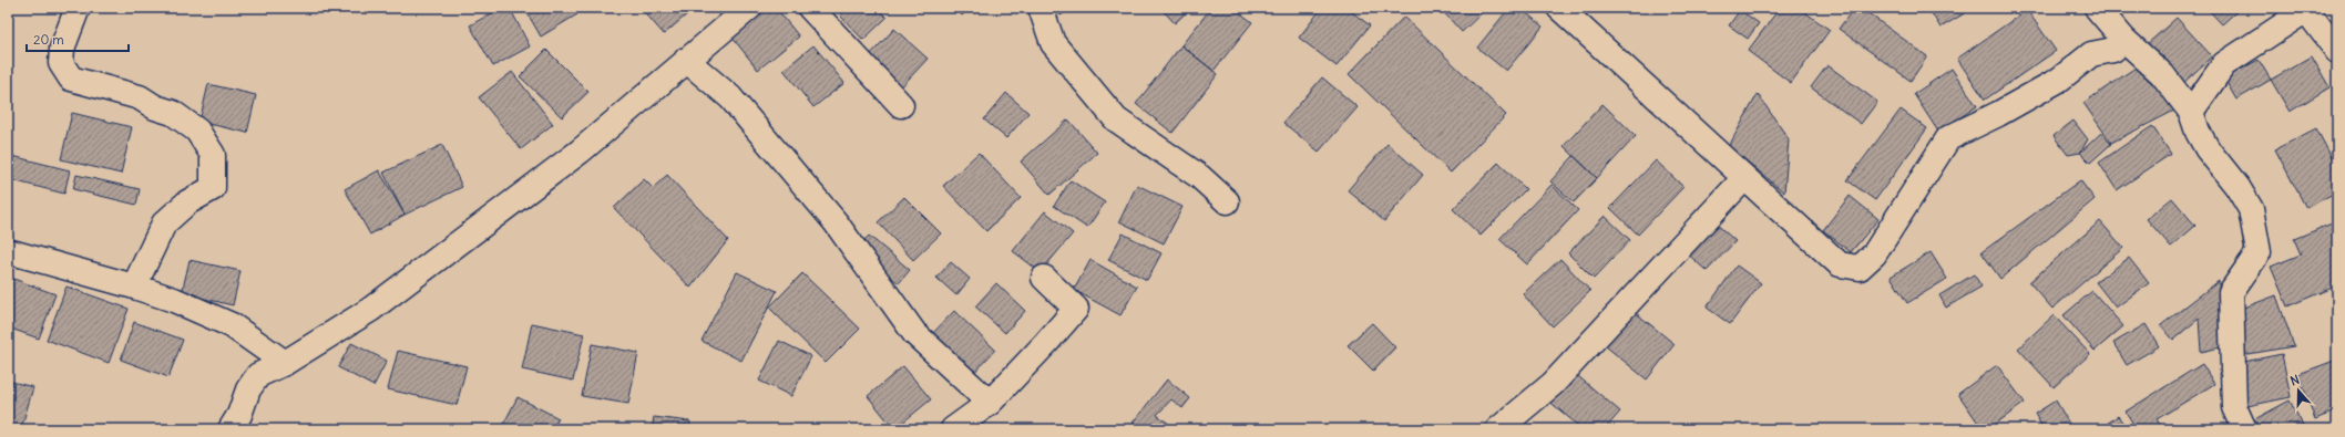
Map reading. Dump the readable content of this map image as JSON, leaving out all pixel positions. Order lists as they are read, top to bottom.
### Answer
{
  "scale_bar": "20 m",
  "north": "top"
}
